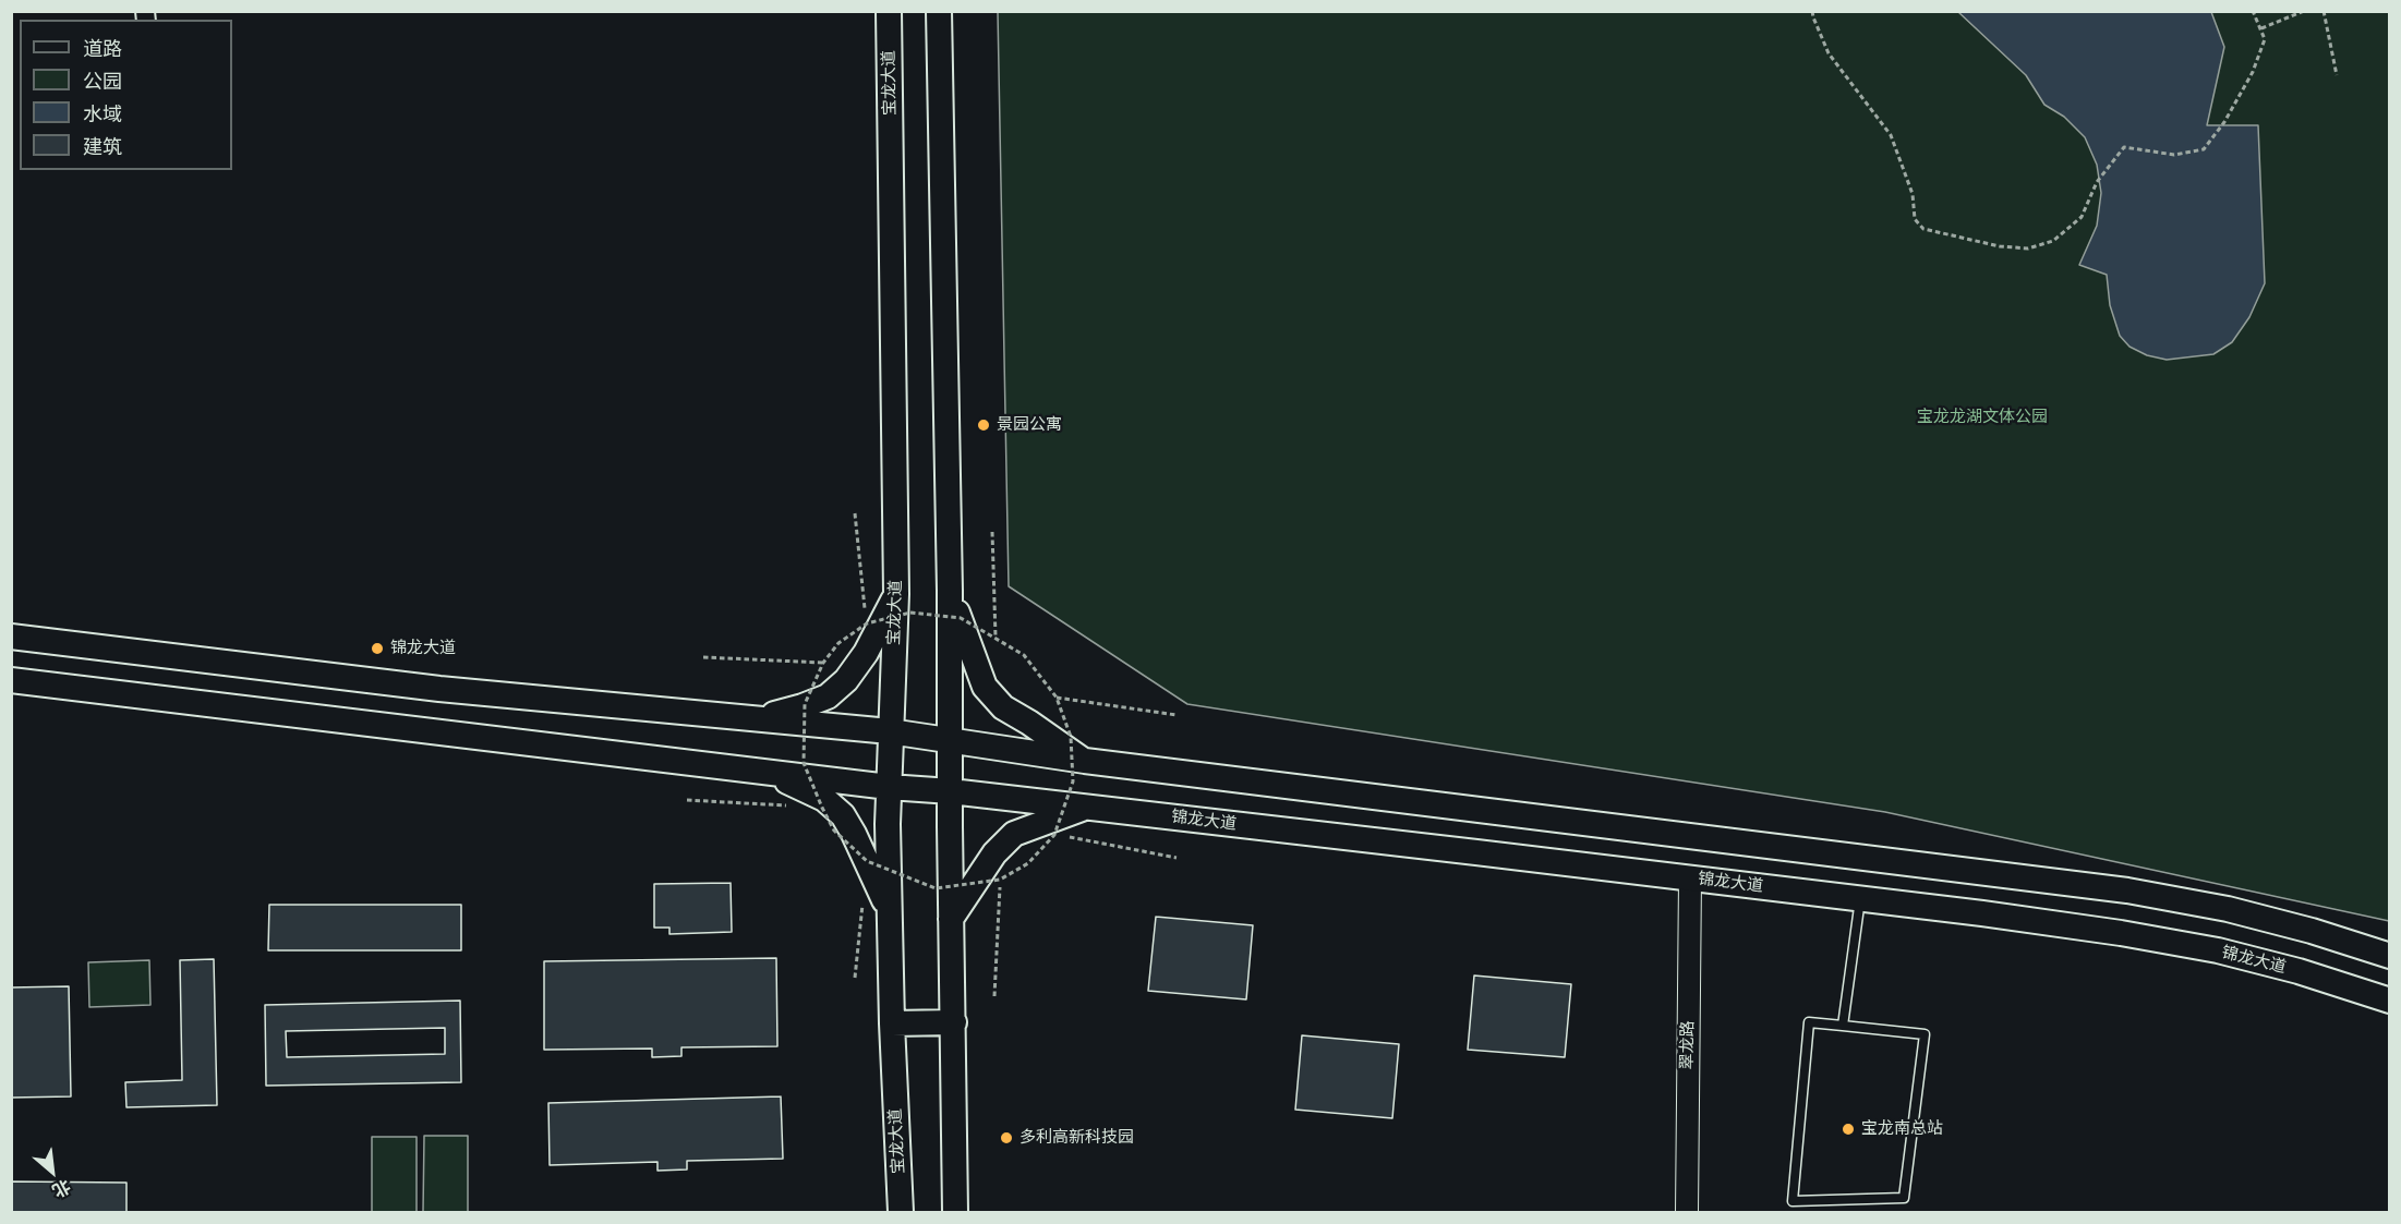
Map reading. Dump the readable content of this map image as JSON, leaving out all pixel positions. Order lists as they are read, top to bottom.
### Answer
{
  "streets": {
    "main road": ["宝龙大道", "锦龙大道"],
    "street": ["翠龙路"]
  },
  "crossings": [
    ["宝龙大道", "锦龙大道"],
    ["锦龙大道", "翠龙路"]
  ],
  "parks": ["宝龙龙湖文体公园"],
  "places": [
    "景园公寓",
    "锦龙大道",
    "宝龙南总站",
    "多利高新科技园"
  ],
  "legend": [
    "道路",
    "公园",
    "水域",
    "建筑"
  ],
  "north": "bottom right"
}
